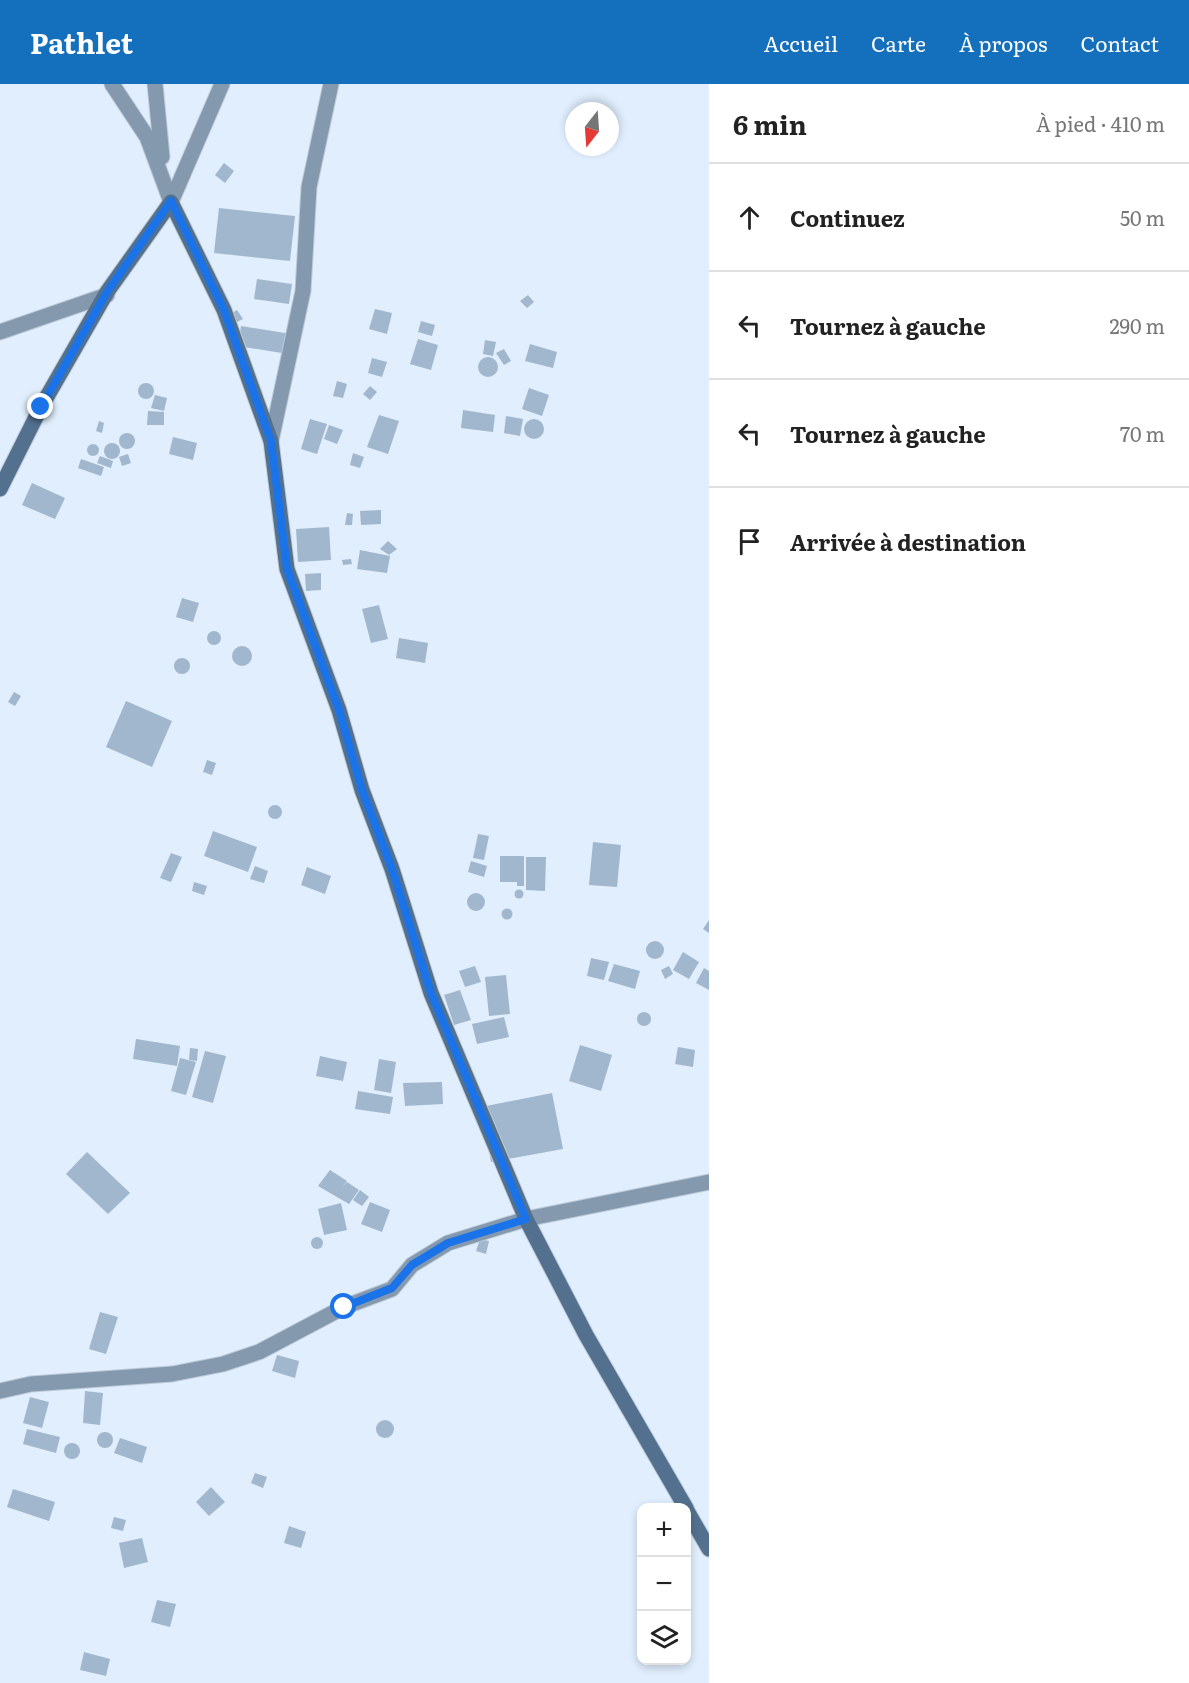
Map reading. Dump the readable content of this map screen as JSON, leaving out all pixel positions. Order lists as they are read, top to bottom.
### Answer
{
  "north": "bottom",
  "page": {
    "header": "Pathlet",
    "nav": [
      "Accueil",
      "Carte",
      "À propos",
      "Contact"
    ],
    "heading": ["6 min", "À pied · 410 m"],
    "list": [
      ["Continuez", "50 m"],
      ["Tournez à gauche", "290 m"],
      ["Tournez à gauche", "70 m"],
      "Arrivée à destination"
    ],
    "map_buttons": ["+", "−"]
  }
}
